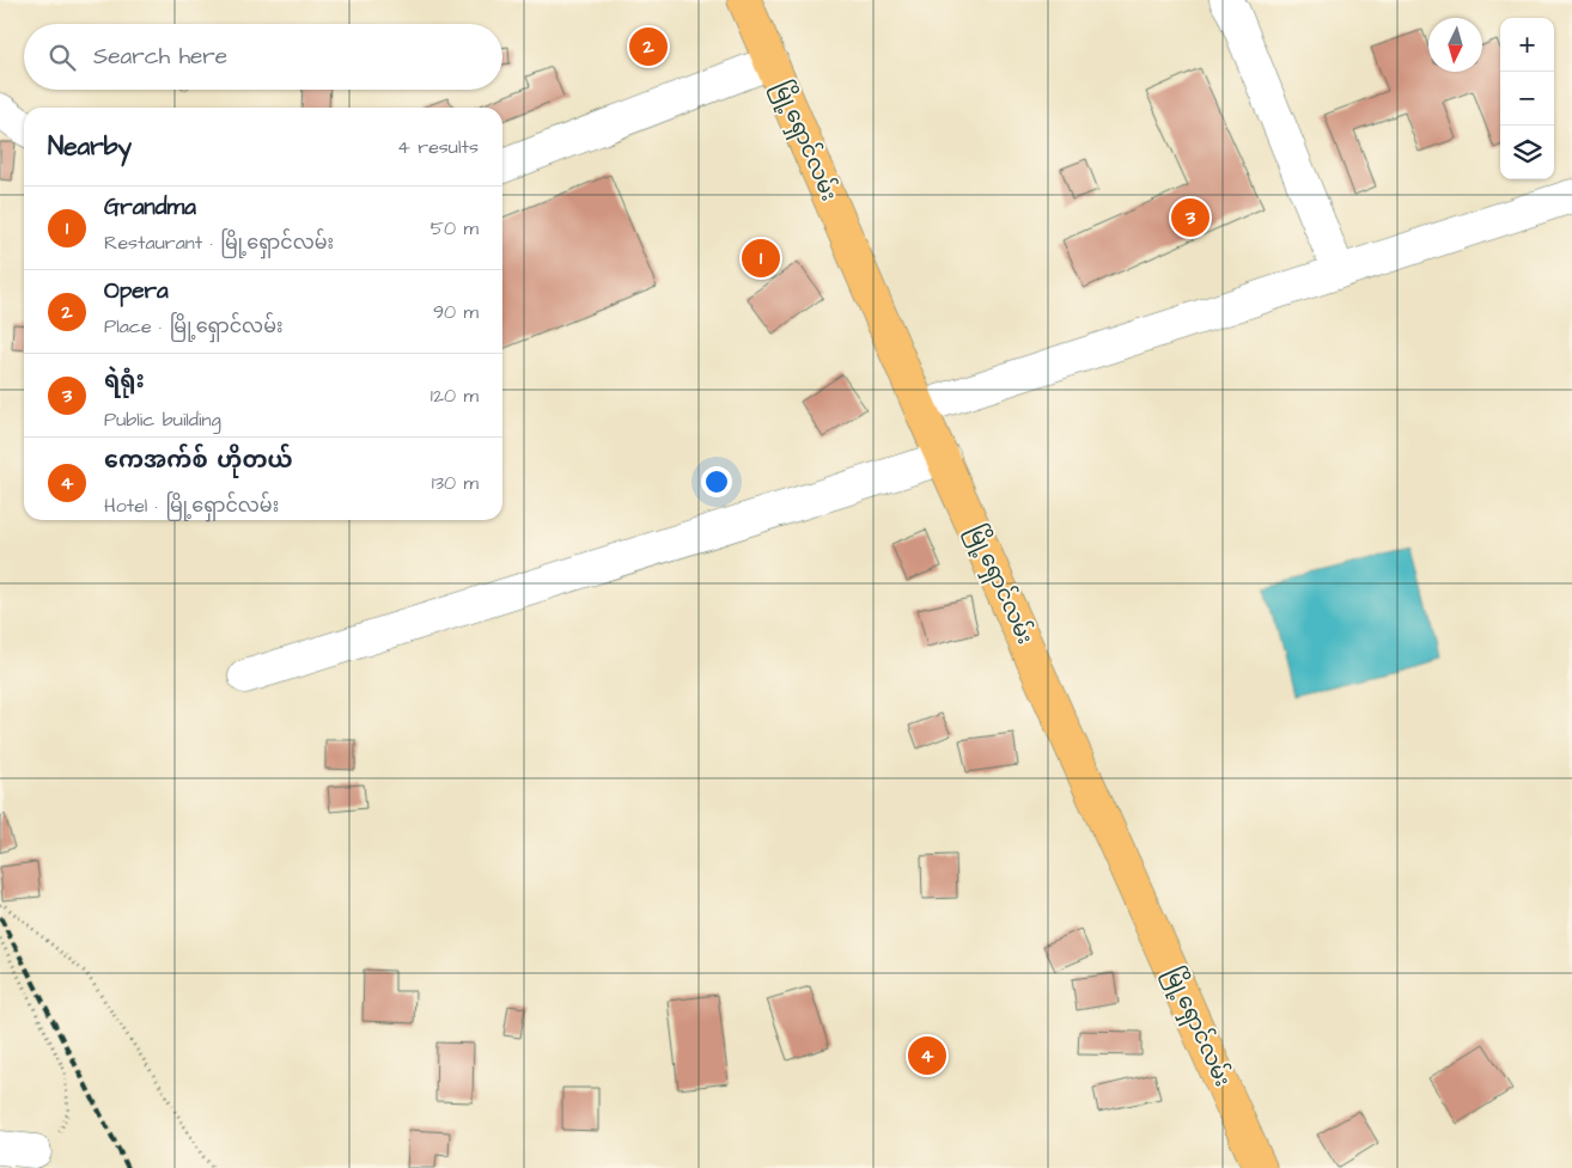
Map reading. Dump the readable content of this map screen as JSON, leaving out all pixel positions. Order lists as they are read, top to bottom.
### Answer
{
  "streets": {
    "highway": ["မြို့ရှောင်လမ်း"]
  },
  "north": "bottom",
  "page": {
    "map_buttons": ["+", "−"],
    "search": "Search here",
    "pins": [
      "2",
      "3",
      "1",
      "4"
    ],
    "heading": ["Nearby", "4 results"],
    "list": [
      {
        "mark": "1",
        "name": "Grandma",
        "note": "Restaurant · မြို့ရှောင်လမ်း",
        "value": "50 m"
      },
      {
        "mark": "2",
        "name": "Opera",
        "note": "Place · မြို့ရှောင်လမ်း",
        "value": "90 m"
      },
      {
        "mark": "3",
        "name": "ရဲရုံး",
        "note": "Public building",
        "value": "120 m"
      },
      {
        "mark": "4",
        "name": "ကေအက်စ် ဟိုတယ်",
        "note": "Hotel · မြို့ရှောင်လမ်း",
        "value": "130 m"
      }
    ]
  }
}
